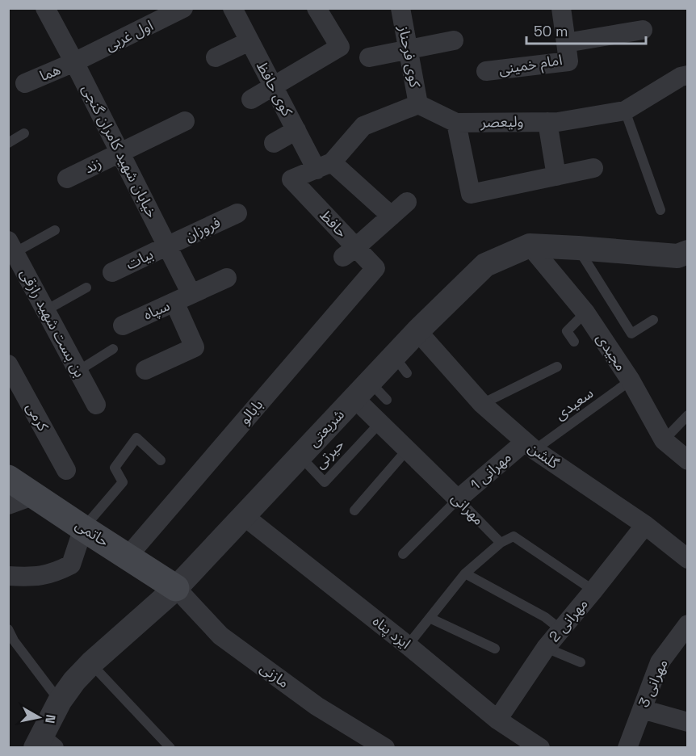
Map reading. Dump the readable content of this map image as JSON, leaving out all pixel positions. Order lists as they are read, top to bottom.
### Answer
{
  "streets": {
    "main road": ["حاتمی"],
    "street": [
      "اول غربی",
      "کوی فرحناز",
      "امام خمینی",
      "هما",
      "کوی حافظ",
      "ولیعصر",
      "خیابان شهید کامران گنجی",
      "زند",
      "حافظ",
      "فروزان",
      "بیات",
      "سپاه",
      "بن بست شهید رازقی",
      "مجیدی",
      "بابالو",
      "کرمی",
      "شریعتی",
      "گلشن",
      "مهرانی 1",
      "مهرانی",
      "مهرانی 2",
      "ایزد پناه",
      "مازنی",
      "مهرانی 3"
    ],
    "lane": ["سعیدی", "حیرتی"]
  },
  "crossings": [
    ["اول غربی", "هما"],
    ["اول غربی", "خیابان شهید کامران گنجی"],
    ["کوی فرحناز", "ولیعصر"],
    ["هما", "خیابان شهید کامران گنجی"],
    ["کوی حافظ", "حافظ"],
    ["خیابان شهید کامران گنجی", "زند"],
    ["خیابان شهید کامران گنجی", "فروزان"],
    ["خیابان شهید کامران گنجی", "بیات"],
    ["خیابان شهید کامران گنجی", "سپاه"],
    ["حافظ", "بابالو"],
    ["فروزان", "بیات"],
    ["مجیدی", "سعیدی"],
    ["مجیدی", "شریعتی"],
    ["سعیدی", "گلشن"],
    ["سعیدی", "مهرانی 1"],
    ["بابالو", "حاتمی"],
    ["شریعتی", "حیرتی"],
    ["شریعتی", "گلشن"],
    ["شریعتی", "مهرانی"],
    ["شریعتی", "حاتمی"],
    ["شریعتی", "ایزد پناه"],
    ["شریعتی", "مازنی"],
    ["حیرتی", "مهرانی"],
    ["گلشن", "مهرانی 1"],
    ["گلشن", "مهرانی 2"],
    ["مهرانی 1", "مهرانی"],
    ["حاتمی", "مازنی"],
    ["مهرانی 2", "ایزد پناه"]
  ],
  "scale_bar": "50 m",
  "north": "right"
}
